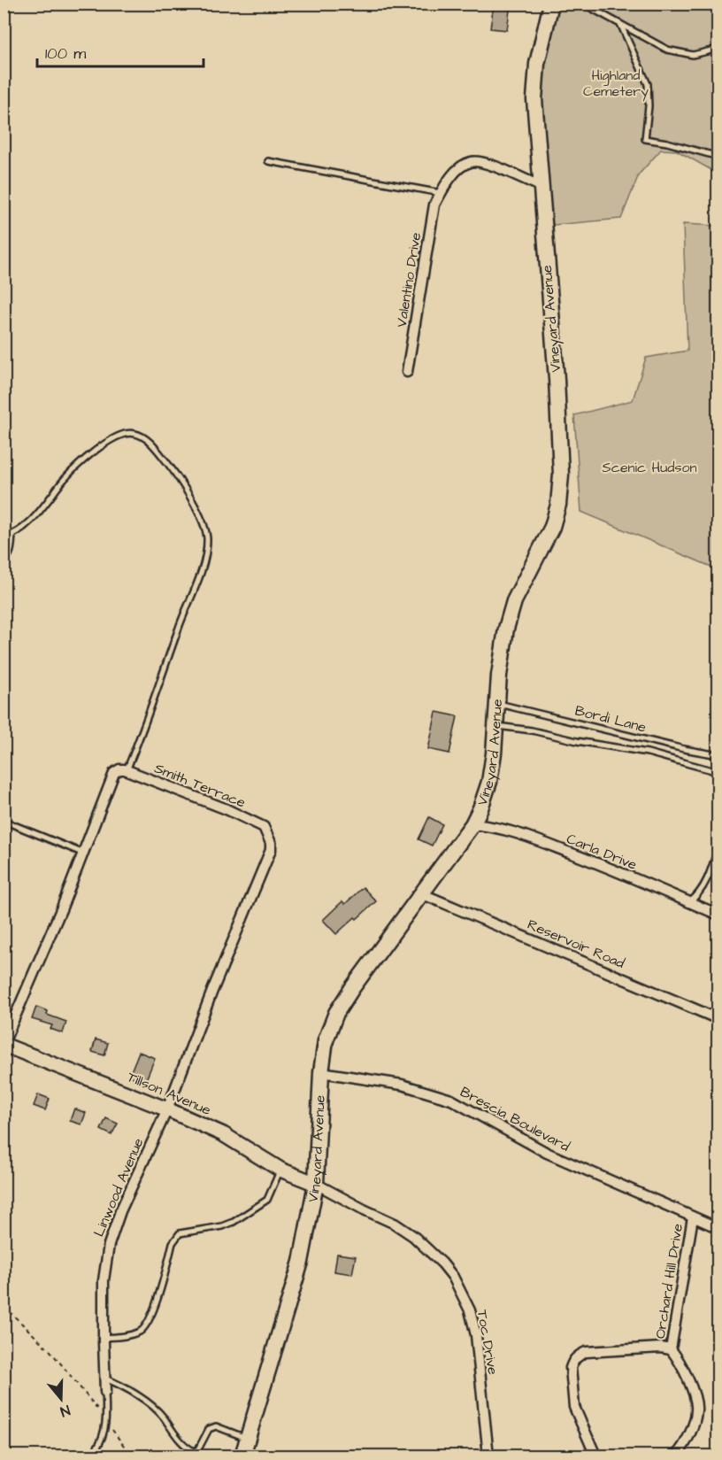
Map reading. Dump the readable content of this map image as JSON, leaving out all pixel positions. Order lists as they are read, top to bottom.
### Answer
{
  "streets": {
    "main road": ["Vineyard Avenue"],
    "street": [
      "Valentino Drive",
      "Smith Terrace",
      "Carla Drive",
      "Reservoir Road",
      "Tillson Avenue",
      "Brescia Boulevard",
      "Linwood Avenue",
      "Orchard Hill Drive",
      "Toc Drive"
    ],
    "lane": ["Bordi Lane"]
  },
  "crossings": [
    ["Valentino Drive", "Vineyard Avenue"],
    ["Vineyard Avenue", "Bordi Lane"],
    ["Vineyard Avenue", "Carla Drive"],
    ["Vineyard Avenue", "Reservoir Road"],
    ["Vineyard Avenue", "Tillson Avenue"],
    ["Vineyard Avenue", "Brescia Boulevard"],
    ["Vineyard Avenue", "Toc Drive"],
    ["Smith Terrace", "Tillson Avenue"],
    ["Smith Terrace", "Linwood Avenue"],
    ["Tillson Avenue", "Linwood Avenue"],
    ["Tillson Avenue", "Toc Drive"],
    ["Brescia Boulevard", "Orchard Hill Drive"]
  ],
  "parks": ["Highland Cemetery", "Scenic Hudson"],
  "scale_bar": "100 m",
  "north": "bottom"
}
